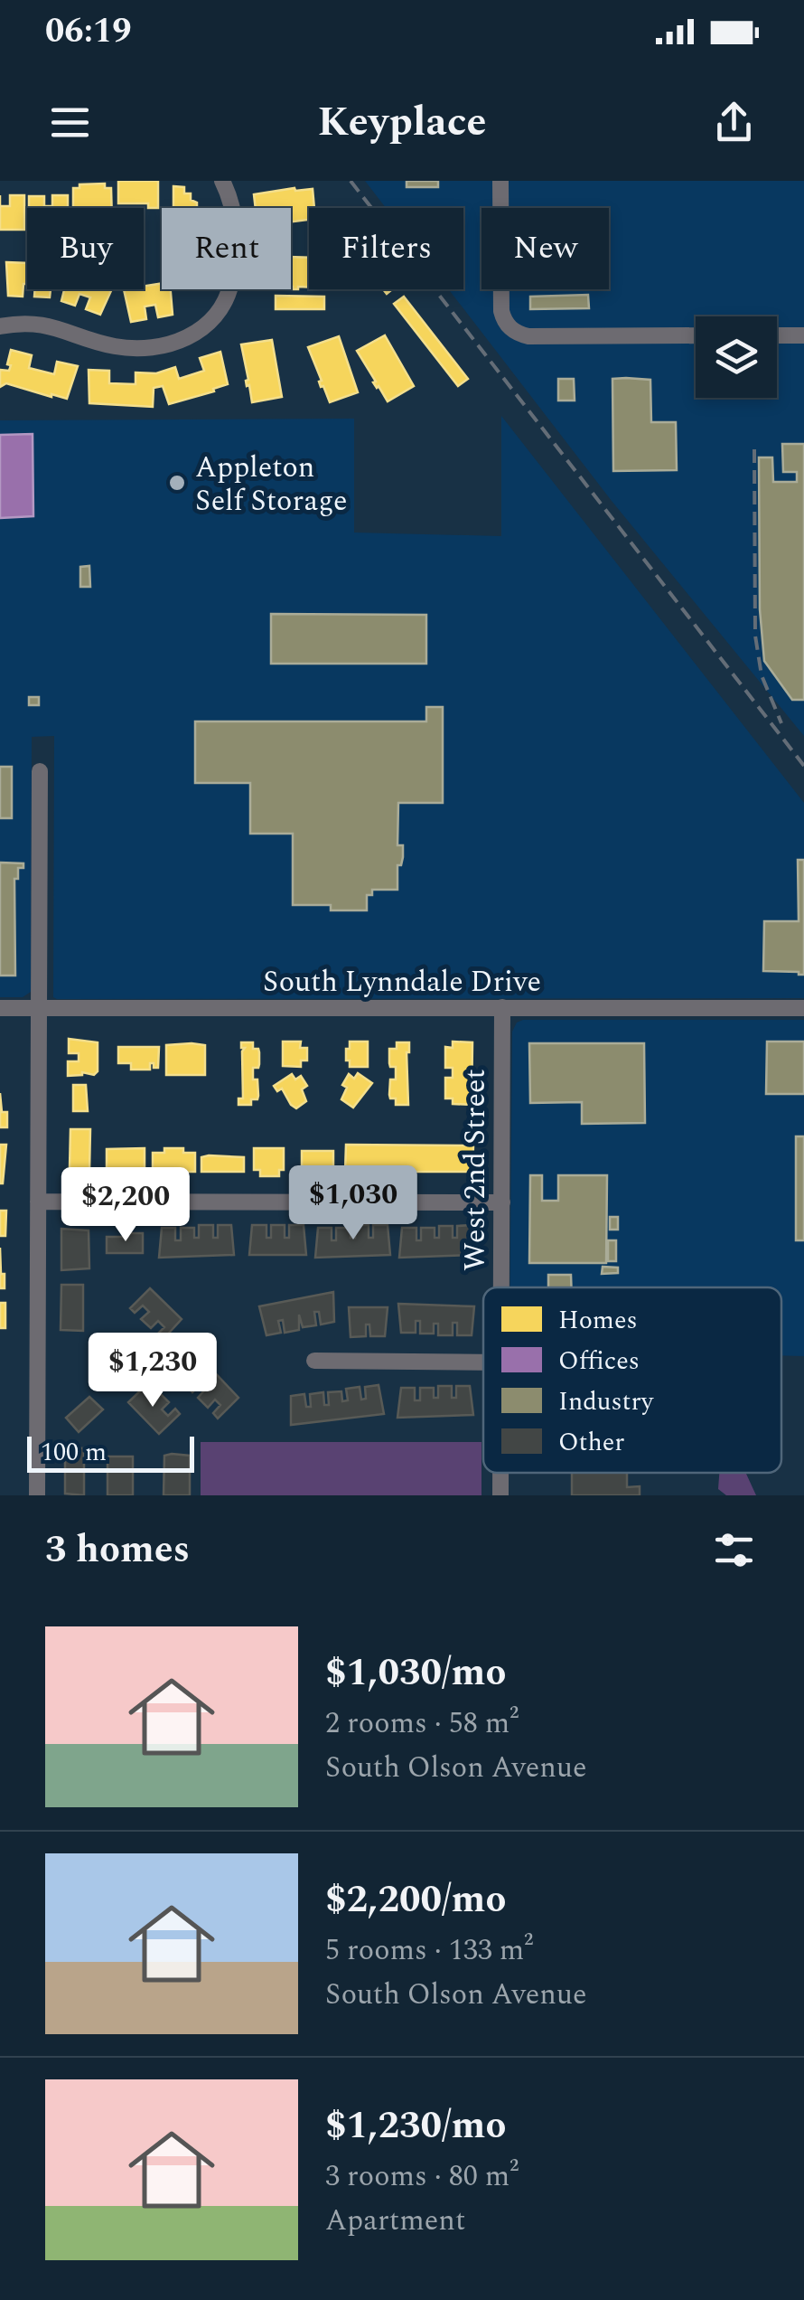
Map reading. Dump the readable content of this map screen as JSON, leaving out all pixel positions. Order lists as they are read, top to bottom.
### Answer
{
  "streets": {
    "street": ["South Lynndale Drive", "West 2nd Street"]
  },
  "crossings": [
    ["South Lynndale Drive", "West 2nd Street"]
  ],
  "places": ["Appleton Self Storage"],
  "legend": [
    "Homes",
    "Offices",
    "Industry",
    "Other"
  ],
  "scale_bar": "100 m",
  "page": {
    "status": "06:19",
    "header": "Keyplace",
    "chip": [
      "Buy",
      "Rent",
      "Filters",
      "New"
    ],
    "price": ["$1,030", "$2,200", "$1,230"],
    "scale": "100 m",
    "heading": "3 homes",
    "list": [
      {
        "name": "$1,030/mo",
        "note": "2 rooms · 58 m² · South Olson Avenue"
      },
      {
        "name": "$2,200/mo",
        "note": "5 rooms · 133 m² · South Olson Avenue"
      },
      {
        "name": "$1,230/mo",
        "note": "3 rooms · 80 m² · Apartment"
      }
    ]
  }
}
